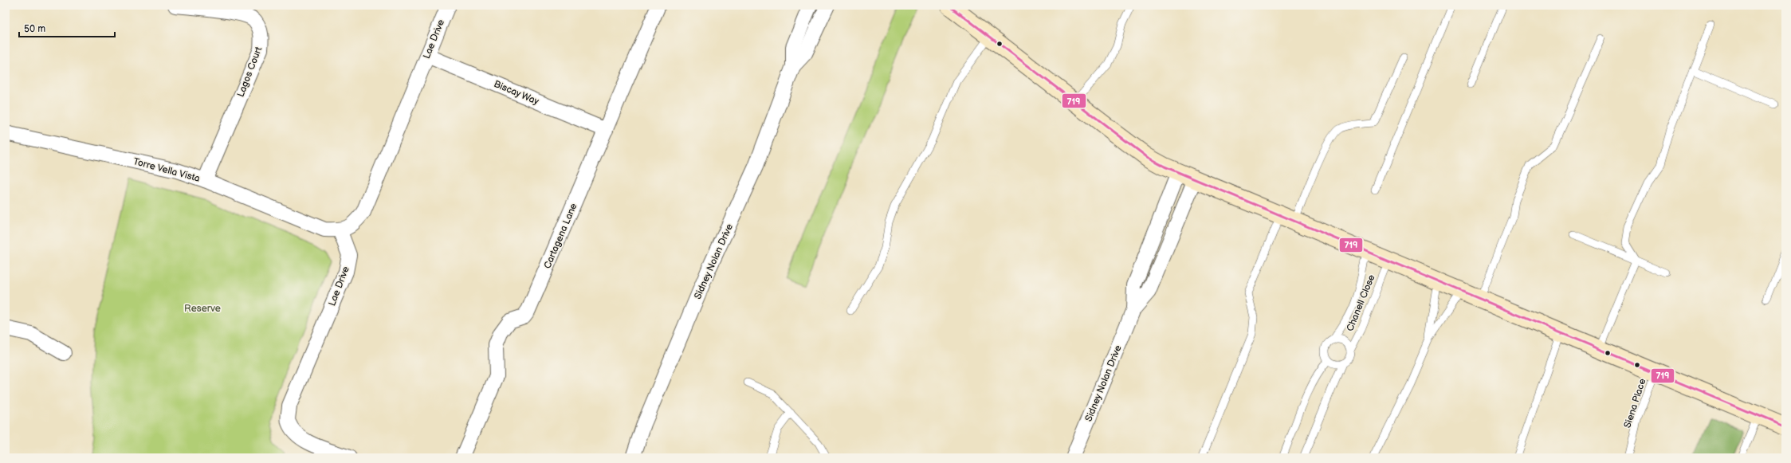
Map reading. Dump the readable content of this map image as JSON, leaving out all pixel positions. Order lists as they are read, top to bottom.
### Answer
{
  "streets": {
    "street": [
      "Lae Drive",
      "Lagos Court",
      "Biscay Way",
      "Torre Vella Vista",
      "Cartagena Lane",
      "Sidney Nolan Drive"
    ],
    "lane": ["Chanell Close", "Siena Place"]
  },
  "crossings": [
    ["Lae Drive", "Biscay Way"],
    ["Lae Drive", "Torre Vella Vista"],
    ["Lagos Court", "Torre Vella Vista"],
    ["Biscay Way", "Cartagena Lane"]
  ],
  "parks": ["Reserve"],
  "lines": ["transit line 719"],
  "scale_bar": "50 m"
}
